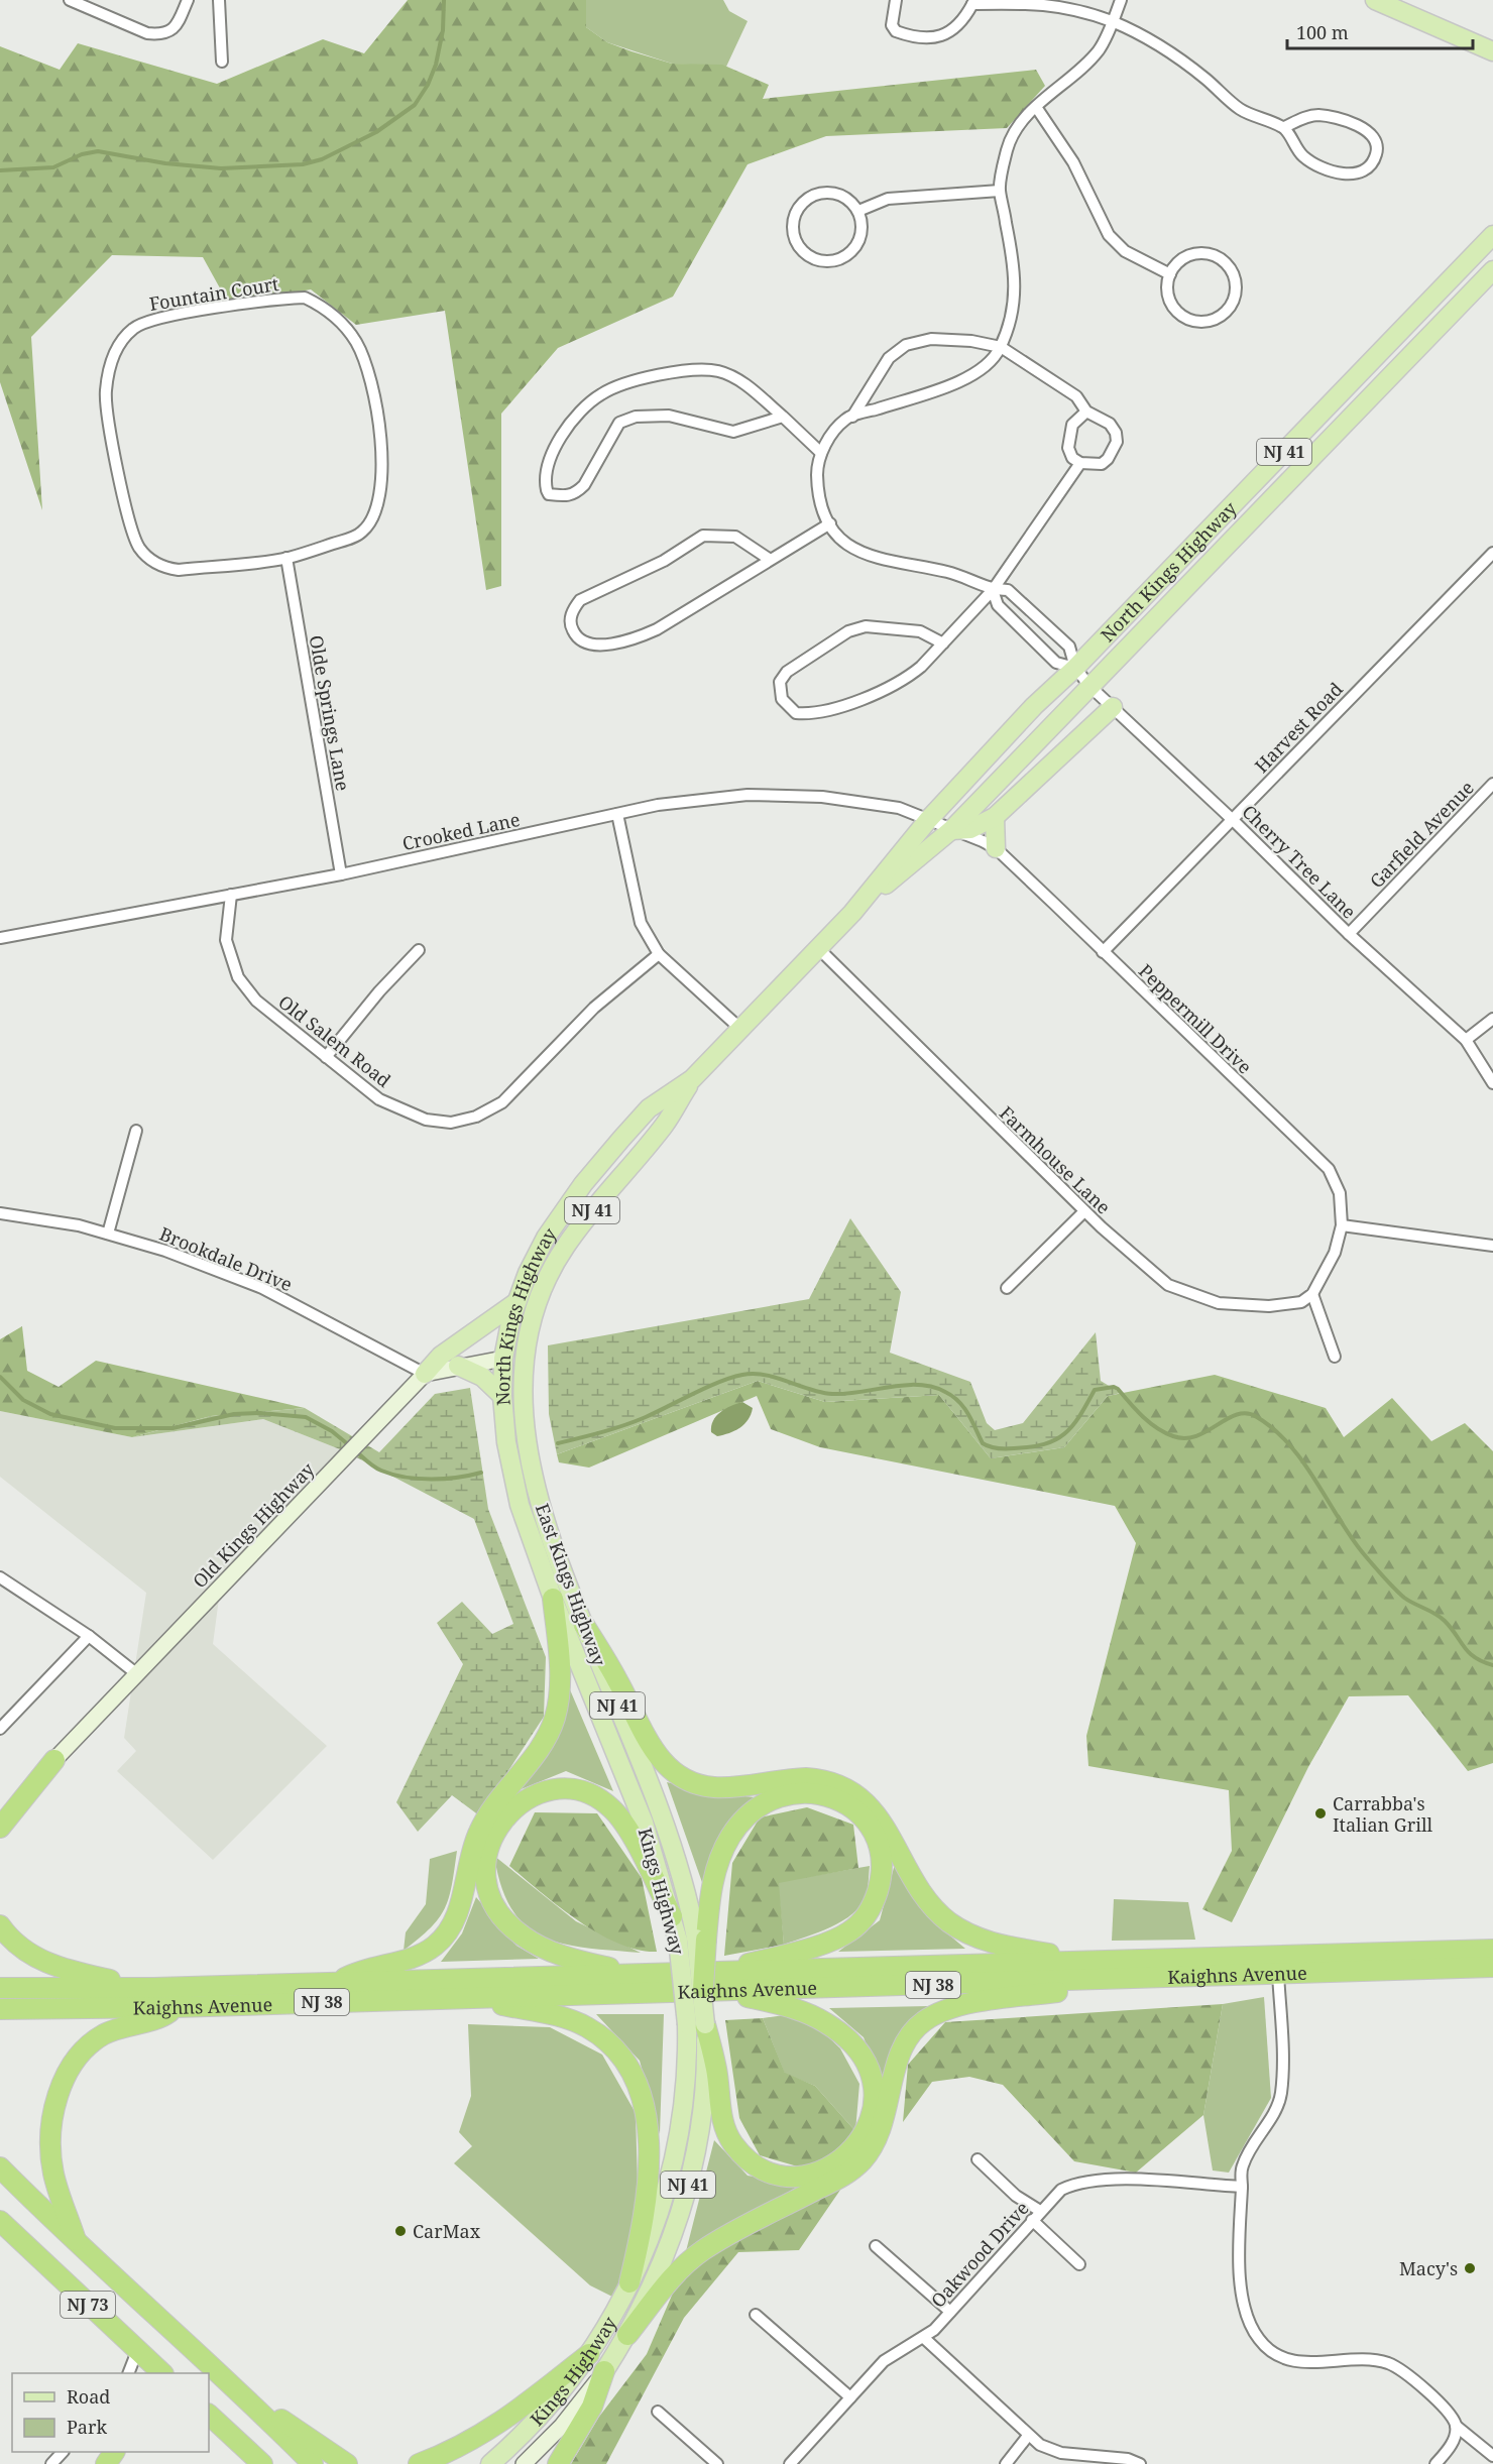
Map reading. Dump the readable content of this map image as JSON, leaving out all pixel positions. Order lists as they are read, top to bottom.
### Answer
{
  "streets": {
    "highway": ["Kaighns Avenue", "NJ 38", "NJ 73"],
    "main road": [
      "NJ 41",
      "North Kings Highway",
      "East Kings Highway",
      "Kings Highway"
    ],
    "street": [
      "Fountain Court",
      "Olde Springs Lane",
      "Harvest Road",
      "Crooked Lane",
      "Garfield Avenue",
      "Cherry Tree Lane",
      "Peppermill Drive",
      "Old Salem Road",
      "Farmhouse Lane",
      "Brookdale Drive",
      "Old Kings Highway",
      "Oakwood Drive"
    ]
  },
  "crossings": [
    ["Fountain Court", "Olde Springs Lane"],
    ["NJ 41", "Kings Highway"],
    ["North Kings Highway", "Crooked Lane"],
    ["North Kings Highway", "Cherry Tree Lane"],
    ["North Kings Highway", "Peppermill Drive"],
    ["North Kings Highway", "Farmhouse Lane"],
    ["North Kings Highway", "East Kings Highway"],
    ["North Kings Highway", "Kings Highway"],
    ["Olde Springs Lane", "Crooked Lane"],
    ["Harvest Road", "Cherry Tree Lane"],
    ["Harvest Road", "Peppermill Drive"],
    ["Crooked Lane", "Peppermill Drive"],
    ["Crooked Lane", "Old Salem Road"],
    ["Garfield Avenue", "Cherry Tree Lane"],
    ["Peppermill Drive", "Farmhouse Lane"],
    ["Brookdale Drive", "Old Kings Highway"],
    ["East Kings Highway", "Kings Highway"]
  ],
  "places": ["Carrabba's Italian Grill", "CarMax", "Macy's"],
  "legend": ["Road", "Park"],
  "scale_bar": "100 m"
}
